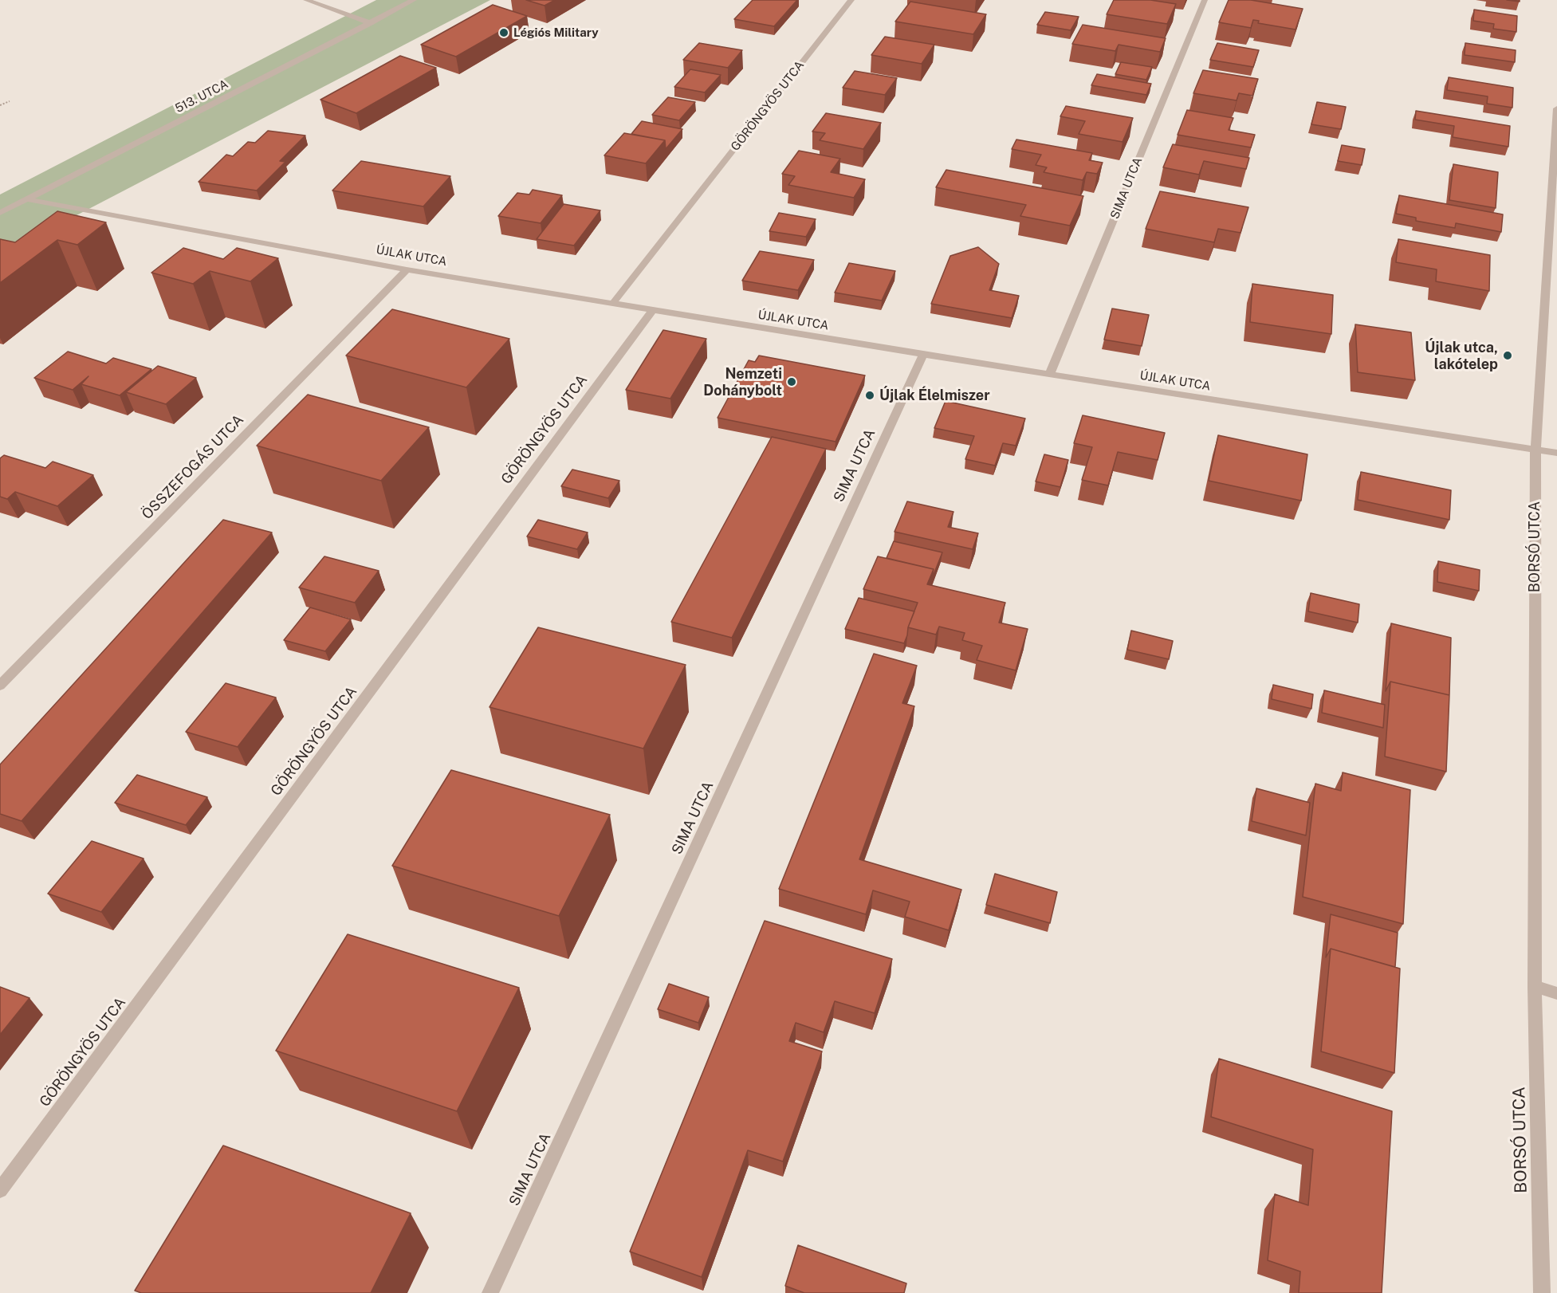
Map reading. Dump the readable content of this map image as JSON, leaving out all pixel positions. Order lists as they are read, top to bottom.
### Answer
{
  "streets": {
    "street": [
      "513. UTCA",
      "GÖRÖNGYÖS UTCA",
      "SIMA UTCA",
      "ÚJLAK UTCA",
      "ÖSSZEFOGÁS UTCA",
      "BORSÓ UTCA"
    ]
  },
  "crossings": [
    ["513. UTCA", "ÚJLAK UTCA"],
    ["GÖRÖNGYÖS UTCA", "ÚJLAK UTCA"],
    ["SIMA UTCA", "ÚJLAK UTCA"],
    ["ÚJLAK UTCA", "ÖSSZEFOGÁS UTCA"],
    ["ÚJLAK UTCA", "BORSÓ UTCA"]
  ],
  "places": [
    "Légiós Military",
    "Újlak utca, lakótelep",
    "Nemzeti Dohánybolt",
    "Újlak Élelmiszer"
  ]
}
